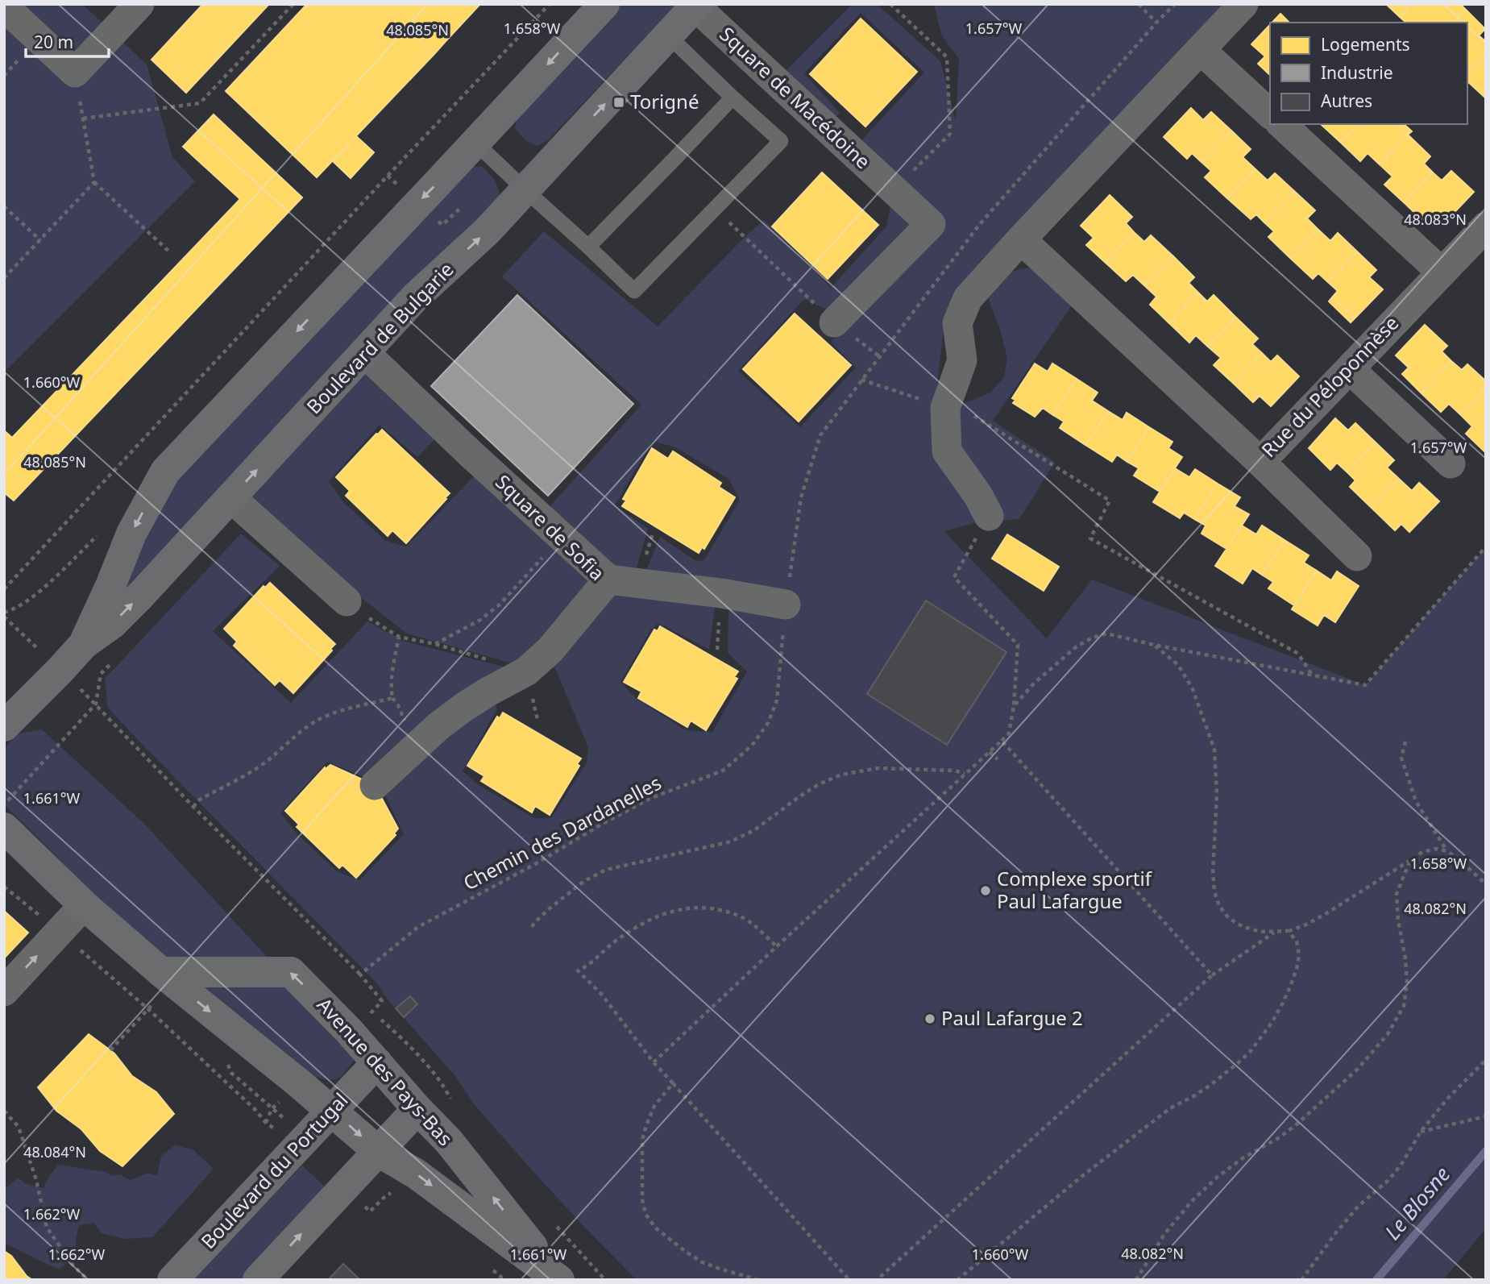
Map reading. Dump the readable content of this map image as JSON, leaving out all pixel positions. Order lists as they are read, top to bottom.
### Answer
{
  "streets": {
    "street": [
      "Square de Macédoine",
      "Boulevard de Bulgarie",
      "Rue du Péloponnèse",
      "Square de Sofia",
      "Avenue des Pays-Bas",
      "Boulevard du Portugal"
    ],
    "path": ["Chemin des Dardanelles"]
  },
  "crossings": [
    ["Square de Macédoine", "Boulevard de Bulgarie"],
    ["Boulevard de Bulgarie", "Square de Sofia"],
    ["Avenue des Pays-Bas", "Boulevard du Portugal"]
  ],
  "water": ["Le Blosne"],
  "places": {
    "transit": ["Torigné"],
    "other": ["Complexe sportif Paul Lafargue", "Paul Lafargue 2"]
  },
  "legend": ["Logements", "Industrie", "Autres"],
  "scale_bar": "20 m",
  "coordinates": [
    "1.658°W",
    "1.657°W",
    "48.085°N",
    "48.083°N",
    "1.660°W",
    "1.661°W",
    "48.082°N",
    "48.084°N",
    "1.662°W"
  ]
}
